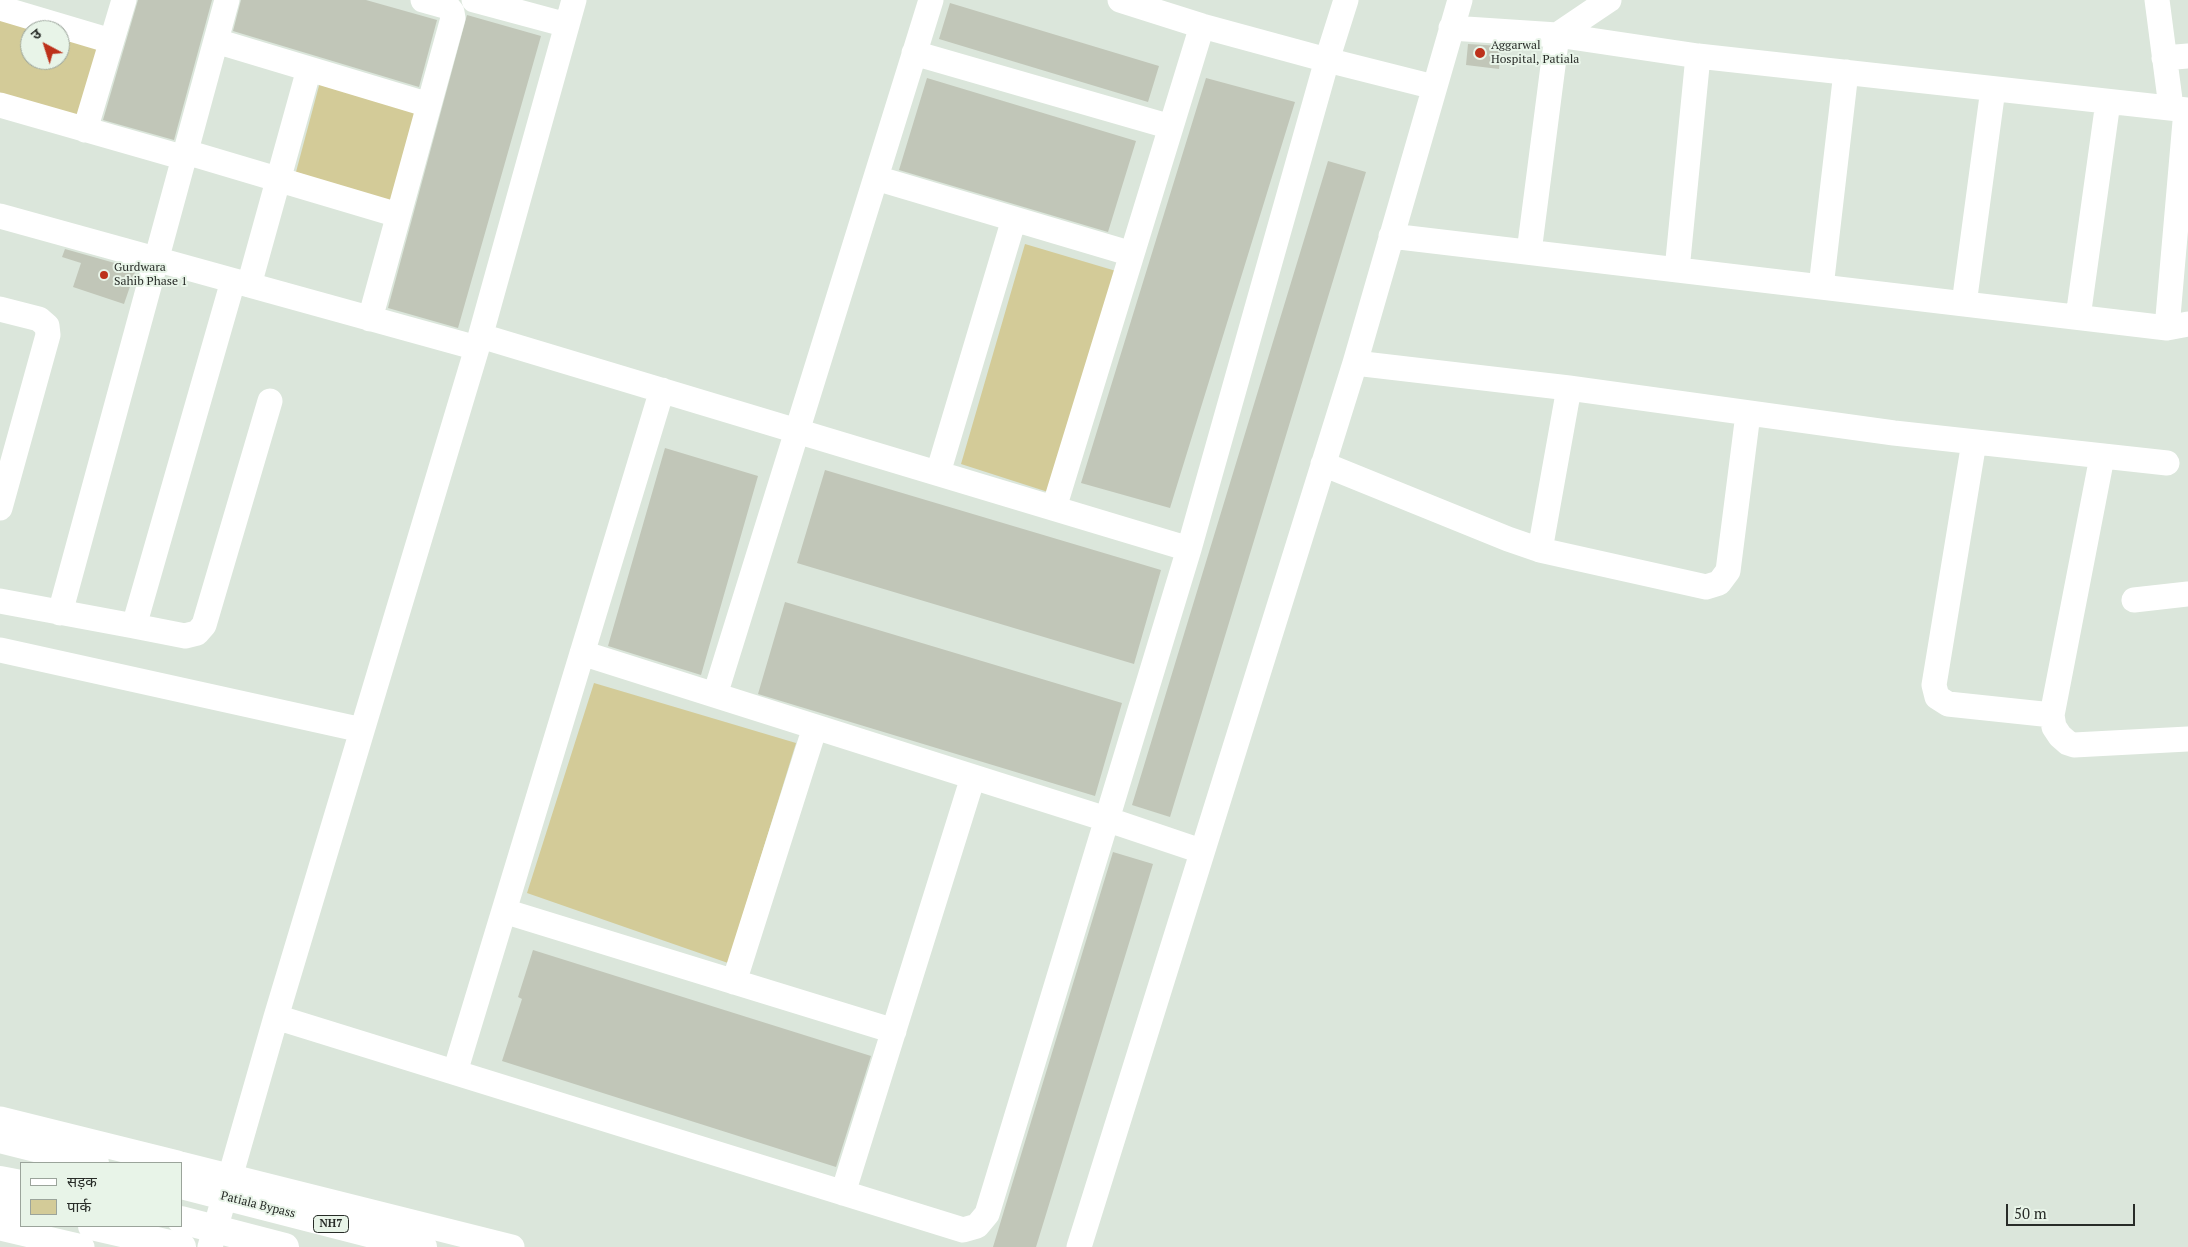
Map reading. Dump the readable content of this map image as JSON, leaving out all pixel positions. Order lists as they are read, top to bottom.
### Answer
{
  "streets": {
    "main road": ["Patiala Bypass", "NH7"]
  },
  "places": ["Aggarwal Hospital, Patiala", "Gurdwara Sahib Phase 1"],
  "legend": ["सड़क", "पार्क"],
  "scale_bar": "50 m",
  "north": "top left"
}
